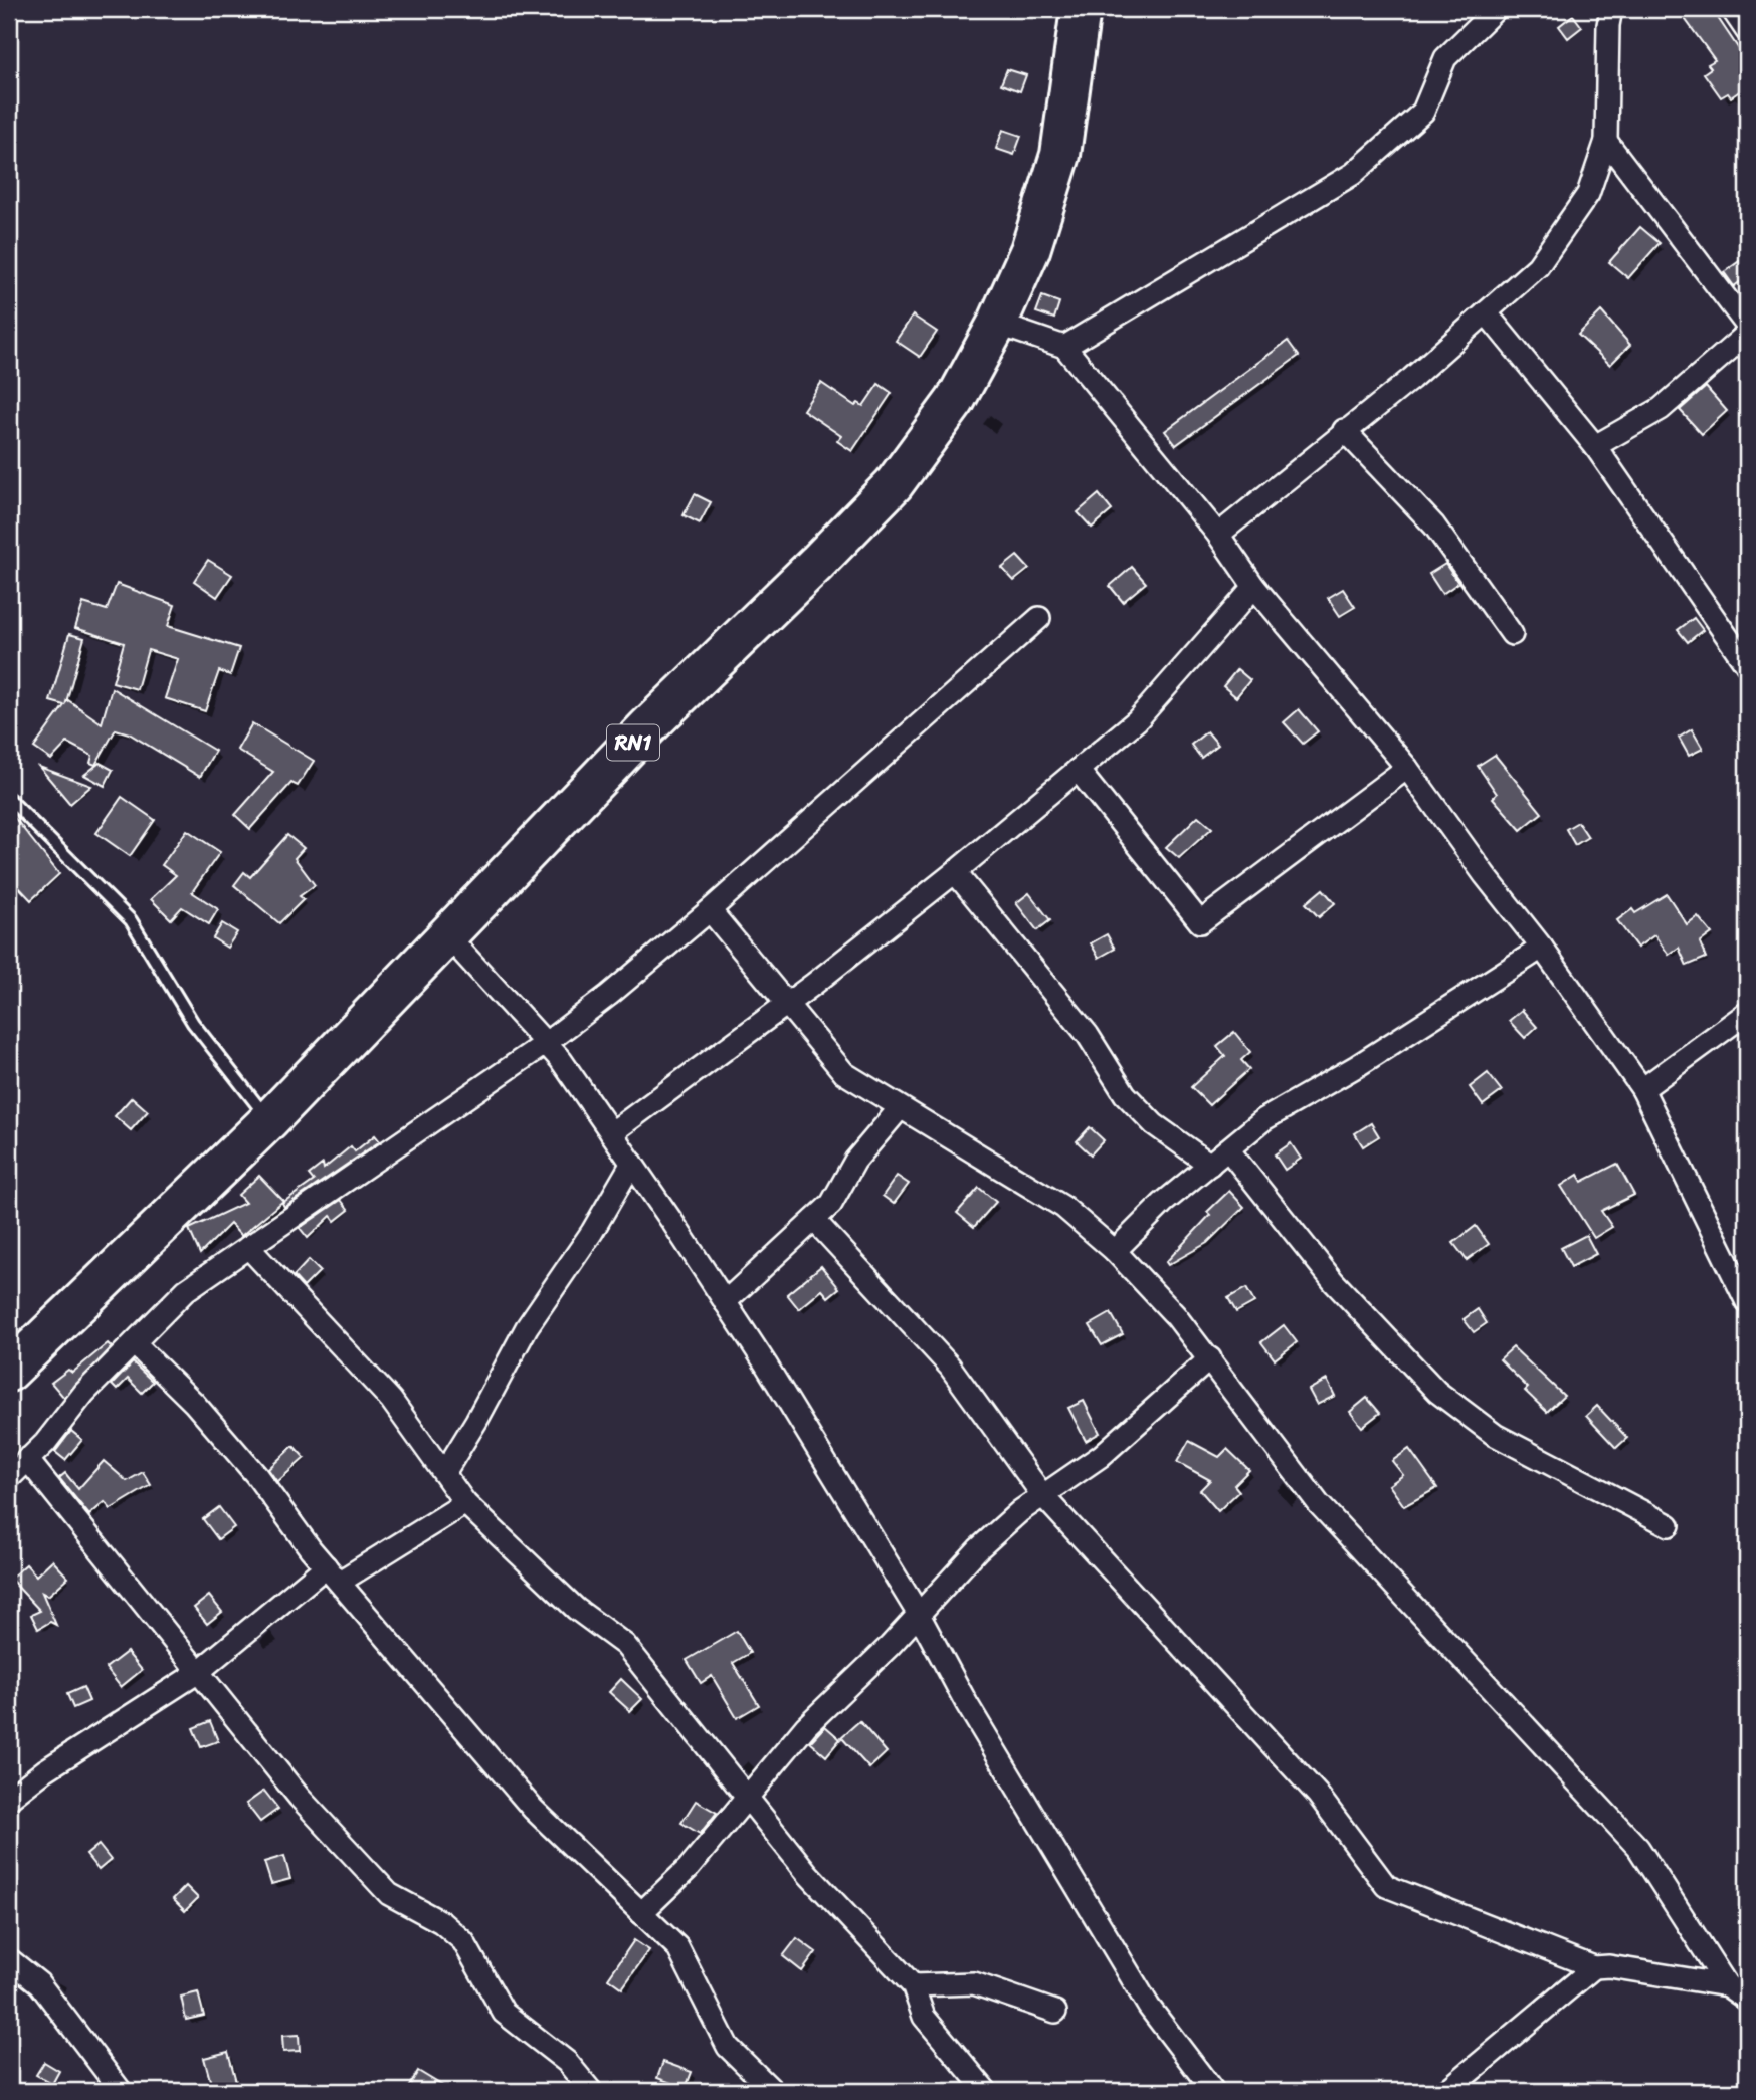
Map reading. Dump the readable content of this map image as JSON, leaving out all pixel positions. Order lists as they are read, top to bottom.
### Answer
{
  "streets": {
    "highway": ["RN1"]
  }
}
